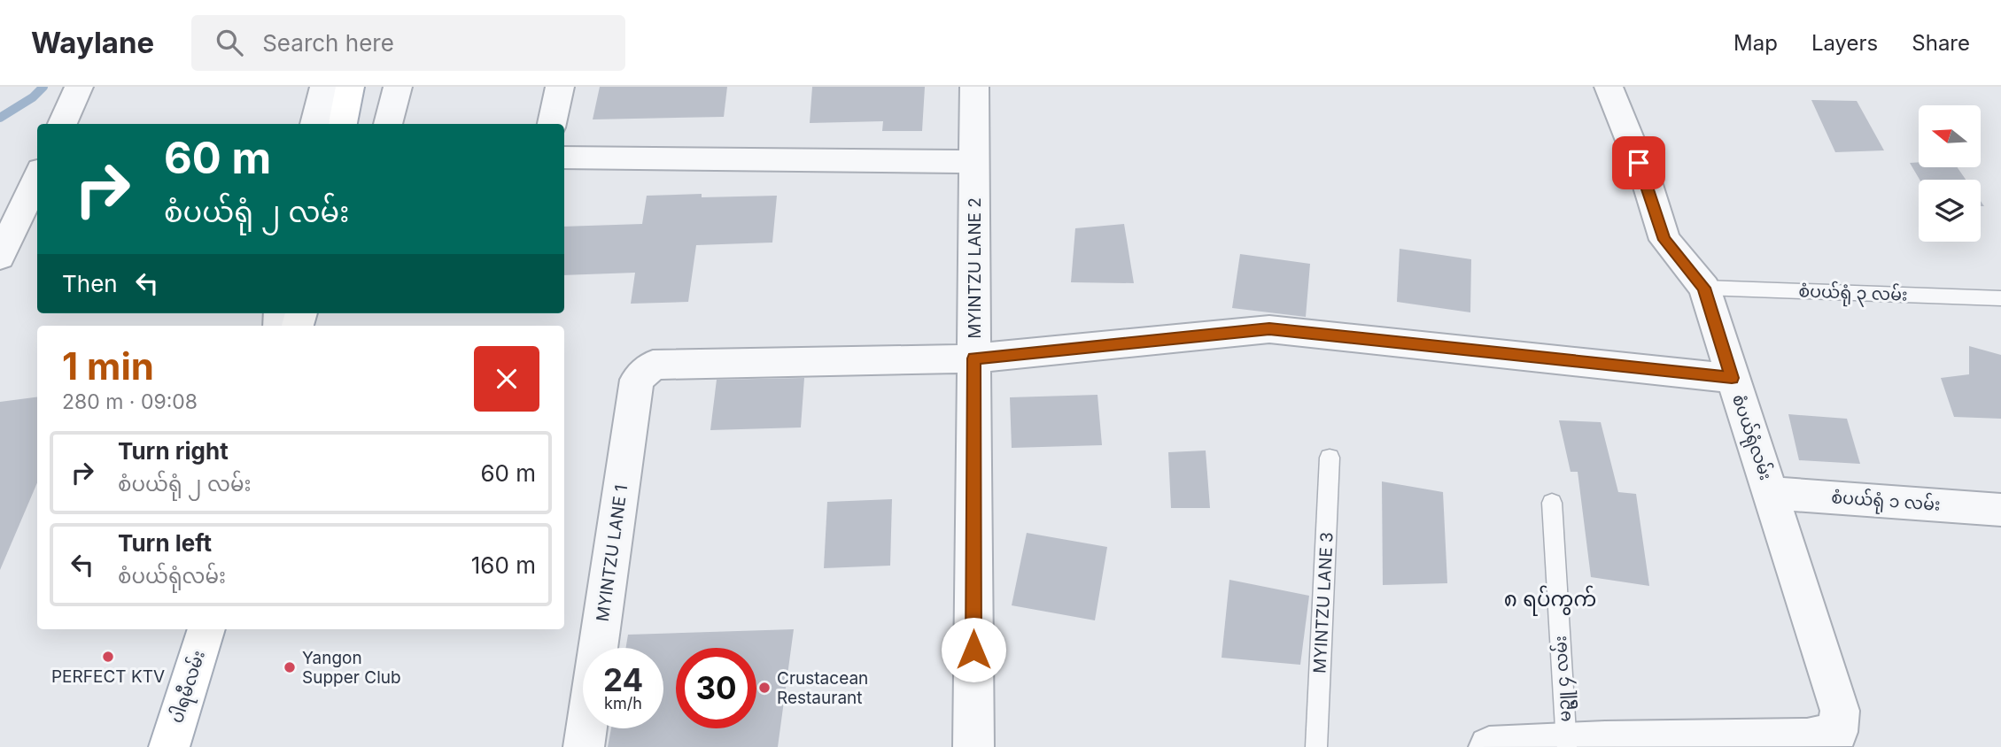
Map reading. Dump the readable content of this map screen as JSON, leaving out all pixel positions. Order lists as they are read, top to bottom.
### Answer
{
  "streets": {
    "main road": ["ပါရမီလမ်း"],
    "street": [
      "MYINTZU LANE 2",
      "စံပယ်ရုံလမ်း",
      "စံပယ်ရုံ ၁ လမ်း",
      "MYINTZU LANE 1"
    ],
    "lane": ["စံပယ်ရုံ ၃ လမ်း", "MYINTZU LANE 3", "မဥ္ဇူ ၄ လမ်း"]
  },
  "crossings": [
    ["MYINTZU LANE 2", "MYINTZU LANE 1"],
    ["စံပယ်ရုံ ၃ လမ်း", "စံပယ်ရုံလမ်း"],
    ["စံပယ်ရုံလမ်း", "စံပယ်ရုံ ၁ လမ်း"],
    ["စံပယ်ရုံလမ်း", "မဥ္ဇူ ၄ လမ်း"]
  ],
  "districts": ["၈ ရပ်ကွက်"],
  "places": ["PERFECT KTV", "Yangon Supper Club", "Crustacean Restaurant"],
  "north": "left",
  "page": {
    "header": "Waylane",
    "search": "Search here",
    "nav": ["Map", "Layers", "Share"],
    "turn": ["60 m", "စံပယ်ရုံ ၂ လမ်း"],
    "then": "Then",
    "heading": ["1 min", "280 m · 09:08"],
    "list": [
      {
        "name": "Turn right",
        "note": "စံပယ်ရုံ ၂ လမ်း",
        "value": "60 m"
      },
      {
        "name": "Turn left",
        "note": "စံပယ်ရုံလမ်း",
        "value": "160 m"
      }
    ],
    "speed": "24 km/h",
    "limit": "30"
  }
}
